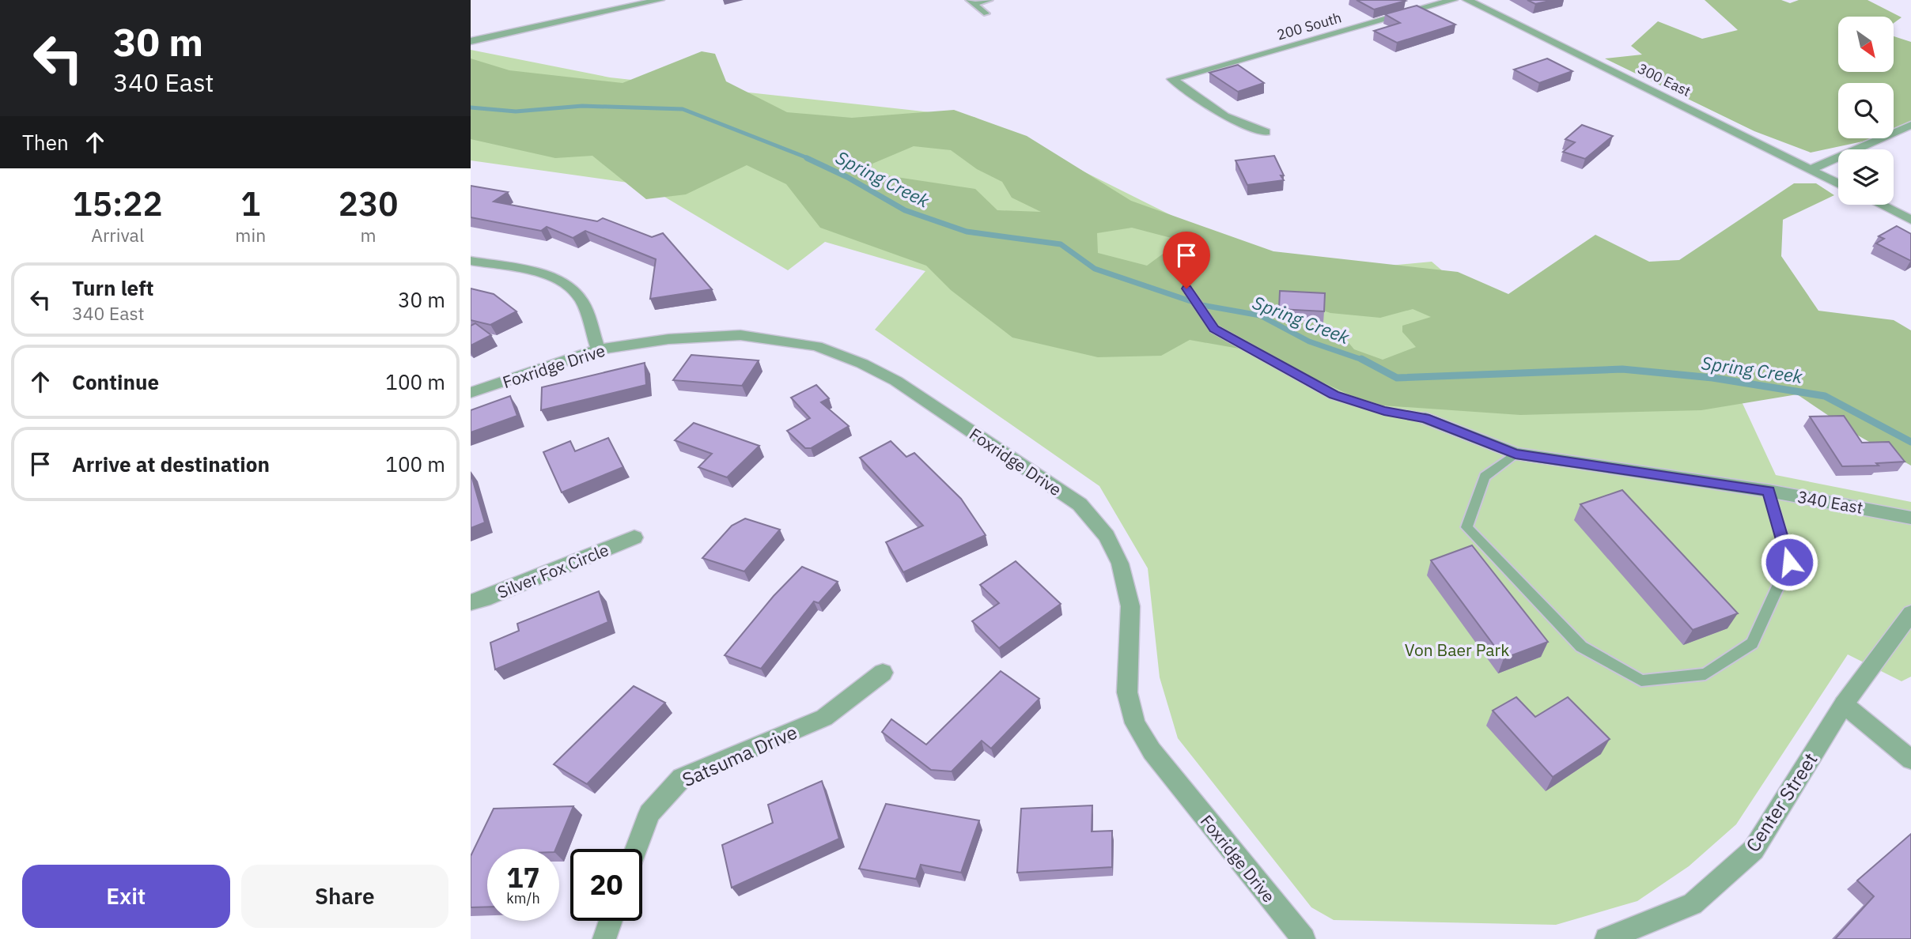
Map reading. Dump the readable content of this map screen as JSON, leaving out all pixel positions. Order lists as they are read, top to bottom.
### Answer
{
  "streets": {
    "street": [
      "200 South",
      "300 East",
      "Foxridge Drive",
      "340 East",
      "Silver Fox Circle",
      "Satsuma Drive",
      "Center Street"
    ]
  },
  "water": ["Spring Creek"],
  "parks": ["Von Baer Park"],
  "north": "bottom right",
  "page": {
    "turn": ["30 m", "340 East"],
    "then": "Then",
    "eta": [
      "15:22",
      "Arrival",
      "1",
      "min",
      "230",
      "m"
    ],
    "list": [
      {
        "name": "Turn left",
        "note": "340 East",
        "value": "30 m"
      },
      {
        "name": "Continue",
        "value": "100 m"
      },
      {
        "name": "Arrive at destination",
        "value": "100 m"
      }
    ],
    "speed": "17 km/h",
    "limit": "20",
    "buttons": ["Exit", "Share"]
  }
}
